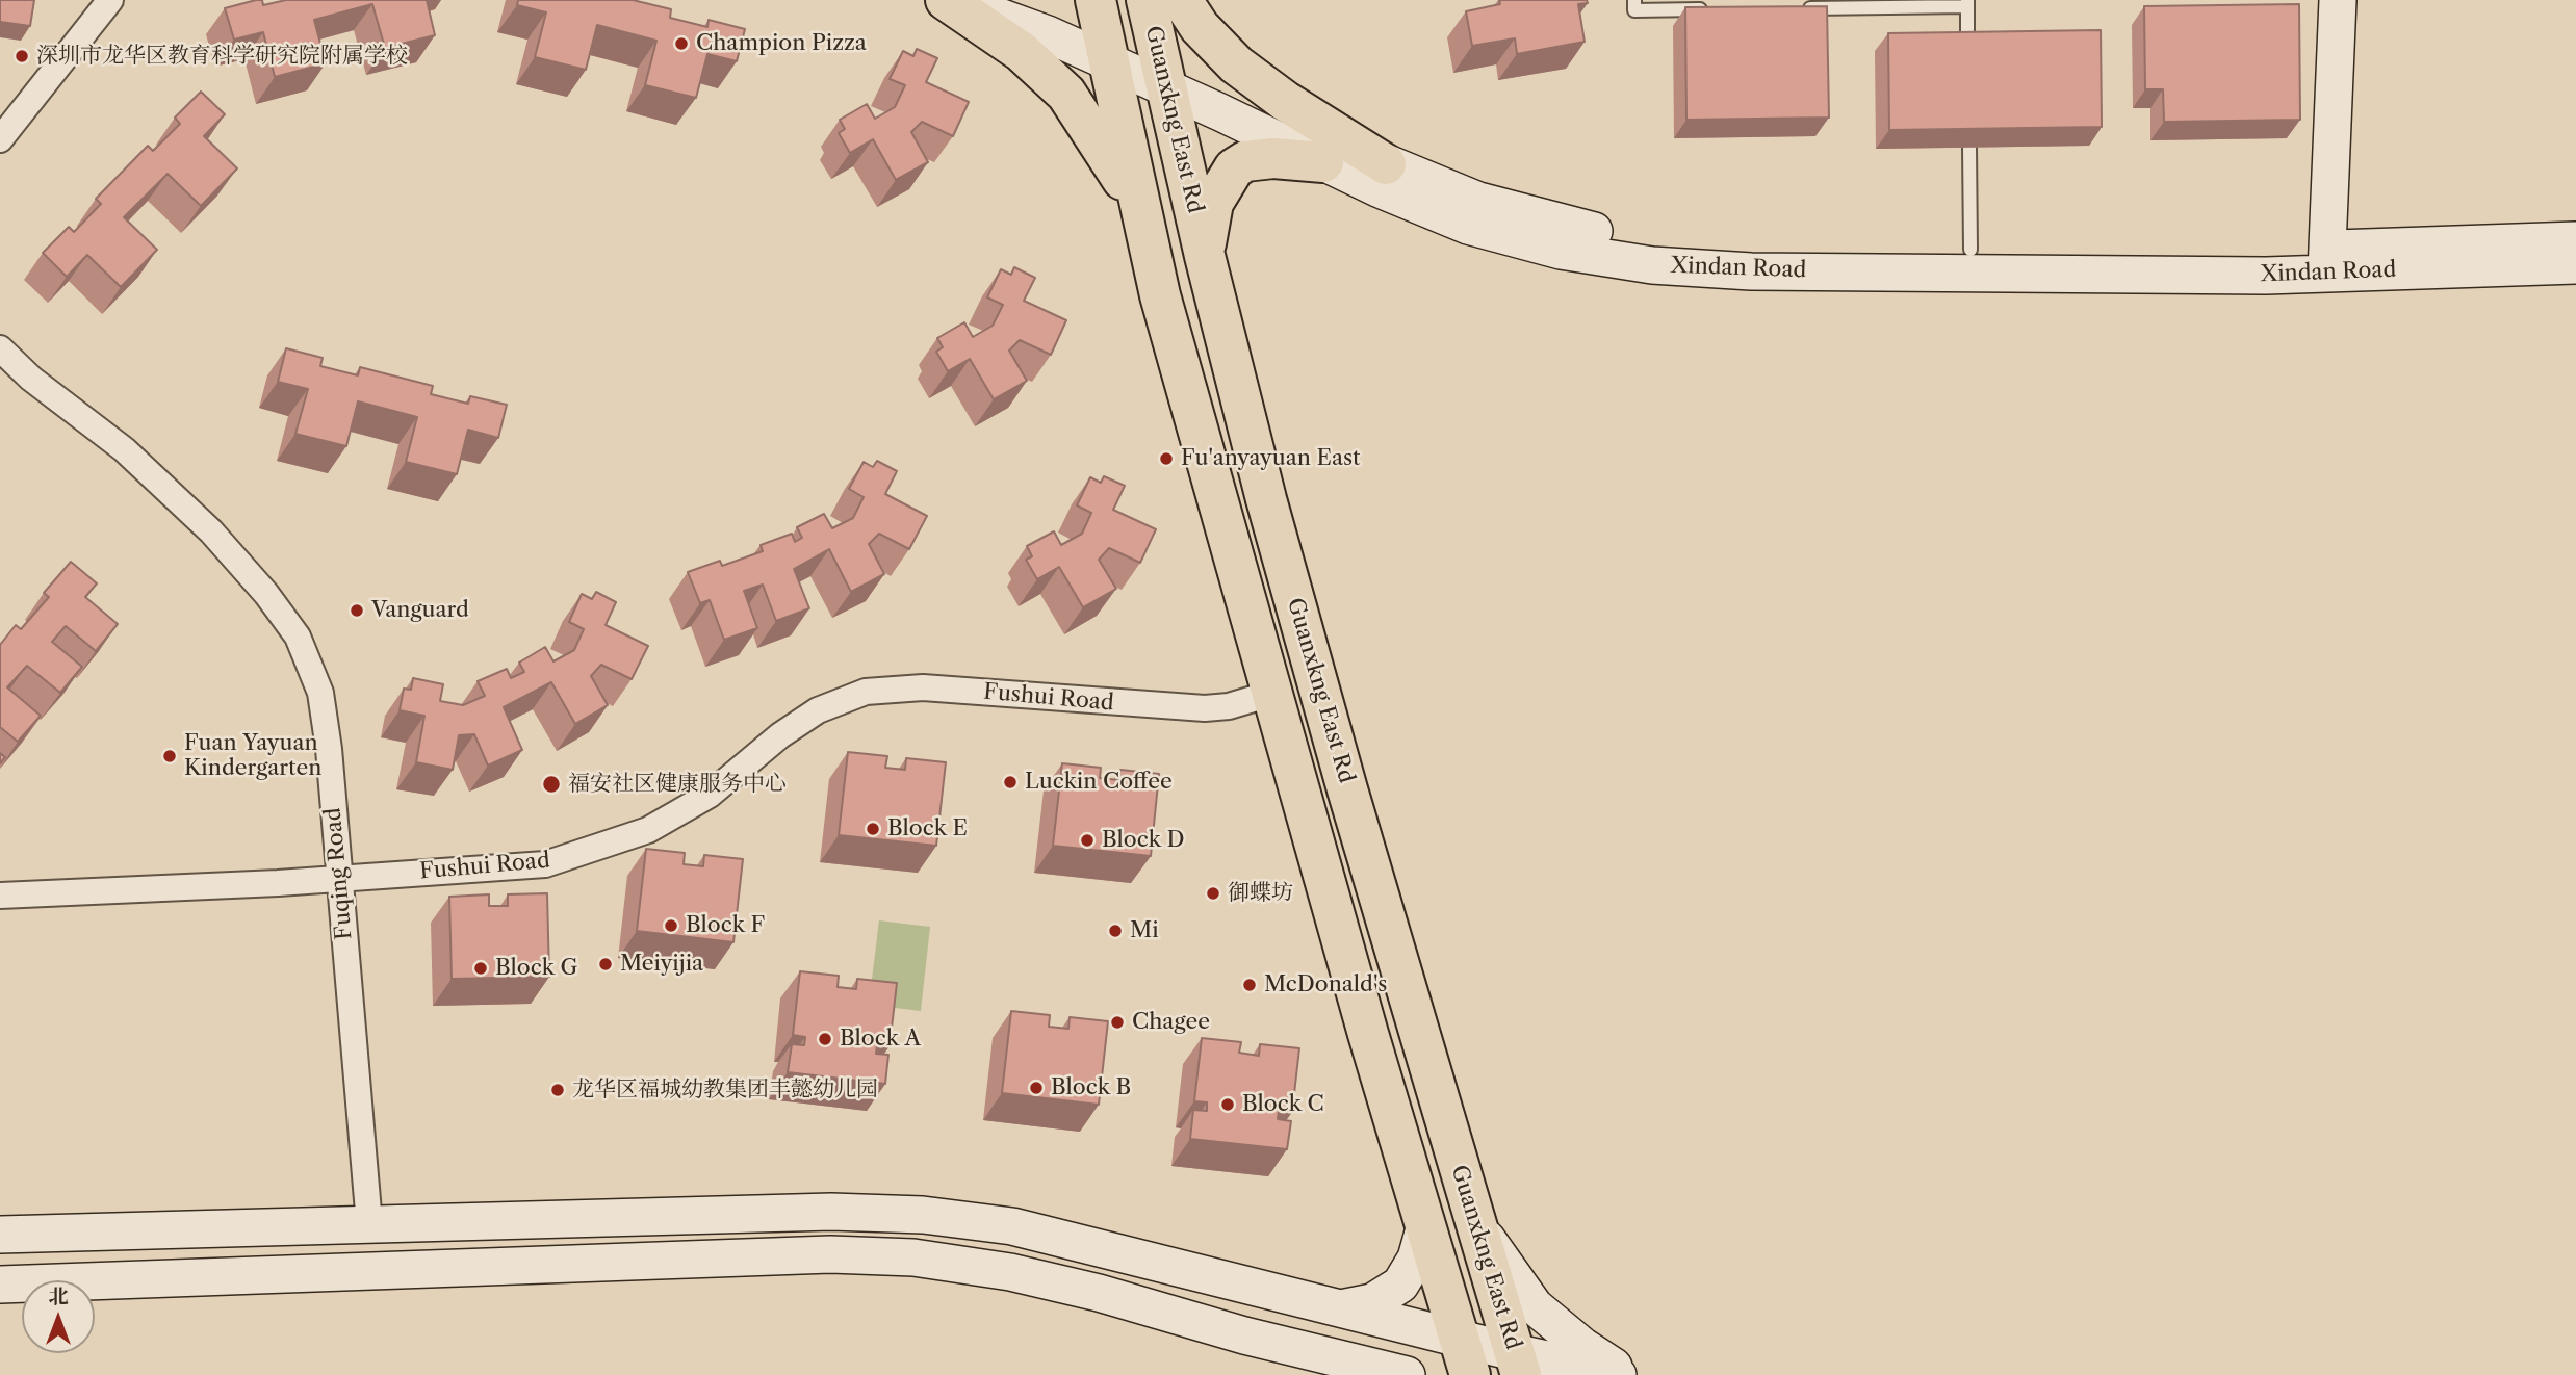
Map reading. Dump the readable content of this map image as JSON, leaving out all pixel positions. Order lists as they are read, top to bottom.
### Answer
{
  "streets": {
    "main road": ["Guanxkng East Rd"],
    "street": ["Xindan Road", "Fushui Road", "Fuqing Road"]
  },
  "crossings": [
    ["Guanxkng East Rd", "Xindan Road"],
    ["Fushui Road", "Fuqing Road"]
  ],
  "places": [
    "Champion Pizza",
    "深圳市龙华区教育科学研究院附属学校",
    "Fu'anyayuan East",
    "Vanguard",
    "Fuan Yayuan Kindergarten",
    "Luckin Coffee",
    "福安社区健康服务中心",
    "Block E",
    "Block D",
    "御蝶坊",
    "Block F",
    "Mi",
    "Meiyijia",
    "Block G",
    "McDonald's",
    "Chagee",
    "Block A",
    "Block B",
    "龙华区福城幼教集团丰懿幼儿园",
    "Block C"
  ],
  "north": "top"
}
